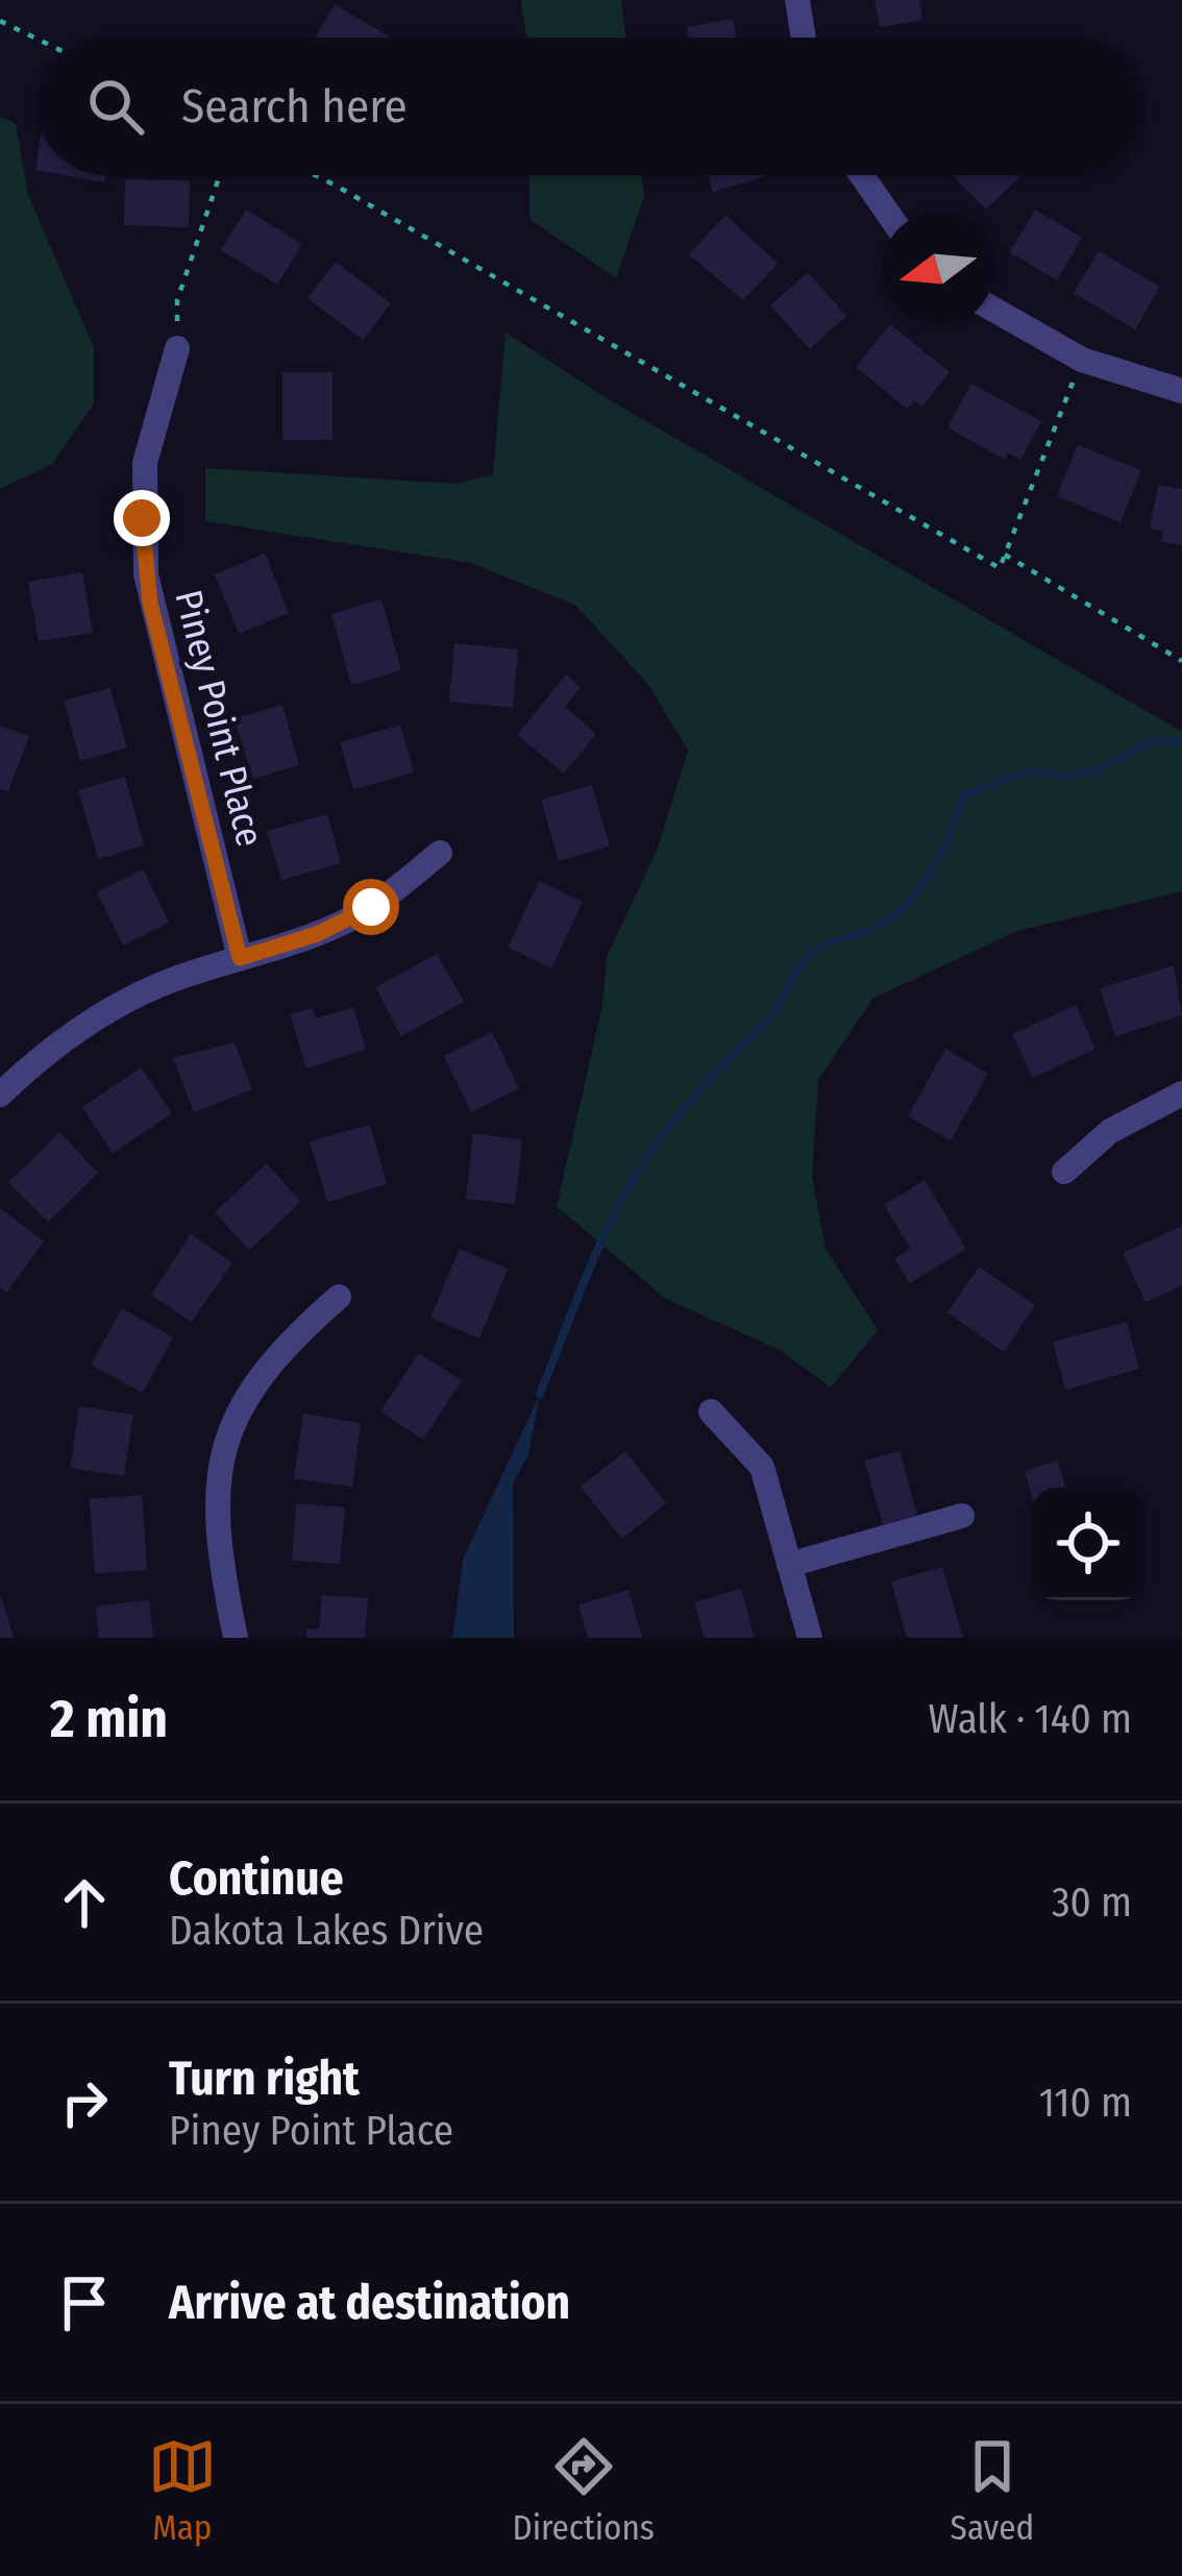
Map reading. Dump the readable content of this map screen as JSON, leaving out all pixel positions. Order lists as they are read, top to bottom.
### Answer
{
  "streets": {
    "street": ["Piney Point Place"]
  },
  "north": "left",
  "page": {
    "search": "Search here",
    "heading": ["2 min", "Walk · 140 m"],
    "list": [
      ["Continue", "Dakota Lakes Drive", "30 m"],
      ["Turn right", "Piney Point Place", "110 m"],
      "Arrive at destination"
    ],
    "nav": ["Map", "Directions", "Saved"]
  }
}
